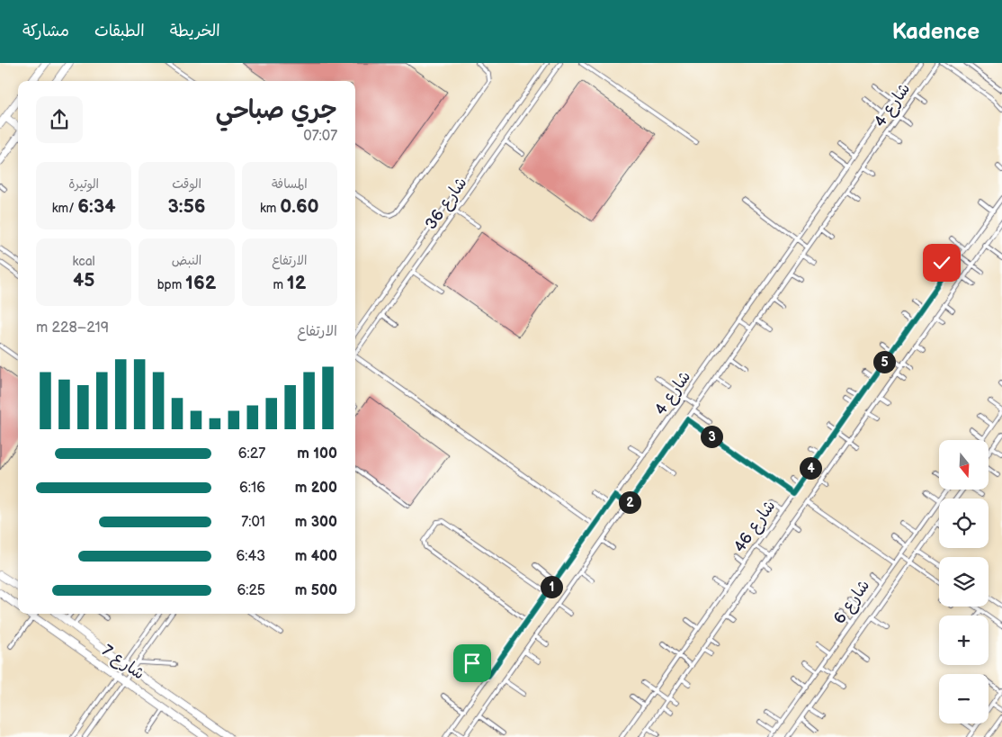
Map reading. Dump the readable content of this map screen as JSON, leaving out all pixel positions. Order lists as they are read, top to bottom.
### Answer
{
  "streets": {
    "street": ["شارع 7"],
    "lane": [
      "شارع 4",
      "شارع 36",
      "شارع 46",
      "شارع 6"
    ]
  },
  "north": "bottom",
  "page": {
    "header": "Kadence",
    "nav": ["الخريطة", "الطبقات", "مشاركة"],
    "heading": ["جري صباحي", "07:07"],
    "stats": [
      ["المسافة", "0.60 km"],
      ["الوقت", "3:56"],
      ["الوتيرة", "6:34 /km"],
      ["الارتفاع", "12 m"],
      ["النبض", "162 bpm"],
      ["kcal", "45"]
    ],
    "chart": ["الارتفاع", "219–228 m"],
    "pins": [
      "5",
      "3",
      "4",
      "2",
      "1"
    ],
    "list": [
      {
        "name": "100 m",
        "note": "6:27"
      },
      {
        "name": "200 m",
        "note": "6:16"
      },
      {
        "name": "300 m",
        "note": "7:01"
      },
      {
        "name": "400 m",
        "note": "6:43"
      },
      {
        "name": "500 m",
        "note": "6:25"
      }
    ],
    "map_buttons": ["+", "−"]
  }
}
